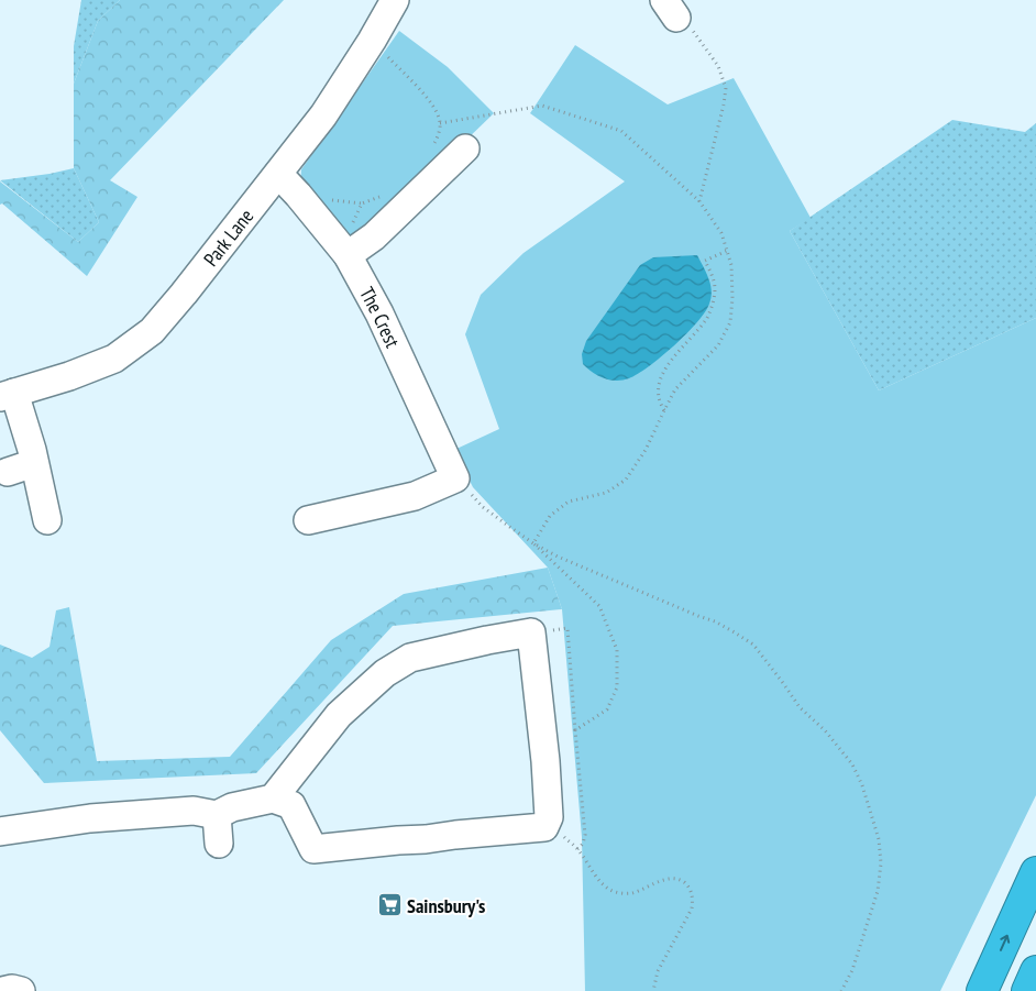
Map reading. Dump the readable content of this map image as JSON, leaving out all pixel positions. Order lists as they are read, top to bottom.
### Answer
{
  "streets": {
    "street": ["Park Lane", "The Crest"]
  },
  "crossings": [
    ["Park Lane", "The Crest"]
  ],
  "places": {
    "supermarket": ["Sainsbury's"]
  }
}
